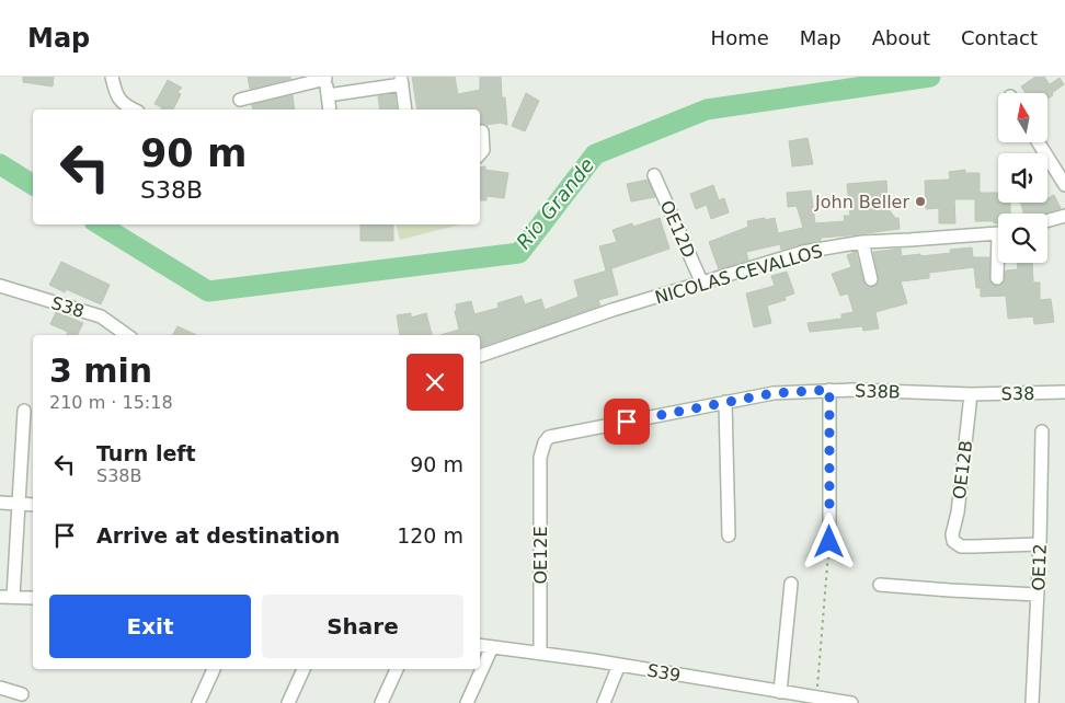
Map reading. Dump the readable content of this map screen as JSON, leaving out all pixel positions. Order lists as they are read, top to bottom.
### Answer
{
  "streets": {
    "street": [
      "OE12D",
      "NICOLAS CEVALLOS",
      "S38",
      "S38B",
      "OE12B",
      "OE12E",
      "OE12",
      "S39"
    ]
  },
  "crossings": [
    ["OE12D", "NICOLAS CEVALLOS"],
    ["S38", "S38B"],
    ["S38", "OE12B"],
    ["S38B", "OE12B"],
    ["S38B", "OE12E"],
    ["OE12B", "OE12"],
    ["OE12E", "S39"]
  ],
  "water": ["Rio Grande"],
  "places": ["John Beller"],
  "north": "top",
  "page": {
    "header": "Map",
    "nav": [
      "Home",
      "Map",
      "About",
      "Contact"
    ],
    "turn": ["90 m", "S38B"],
    "heading": ["3 min", "210 m · 15:18"],
    "list": [
      {
        "name": "Turn left",
        "note": "S38B",
        "value": "90 m"
      },
      {
        "name": "Arrive at destination",
        "value": "120 m"
      }
    ],
    "buttons": ["Exit", "Share"]
  }
}
